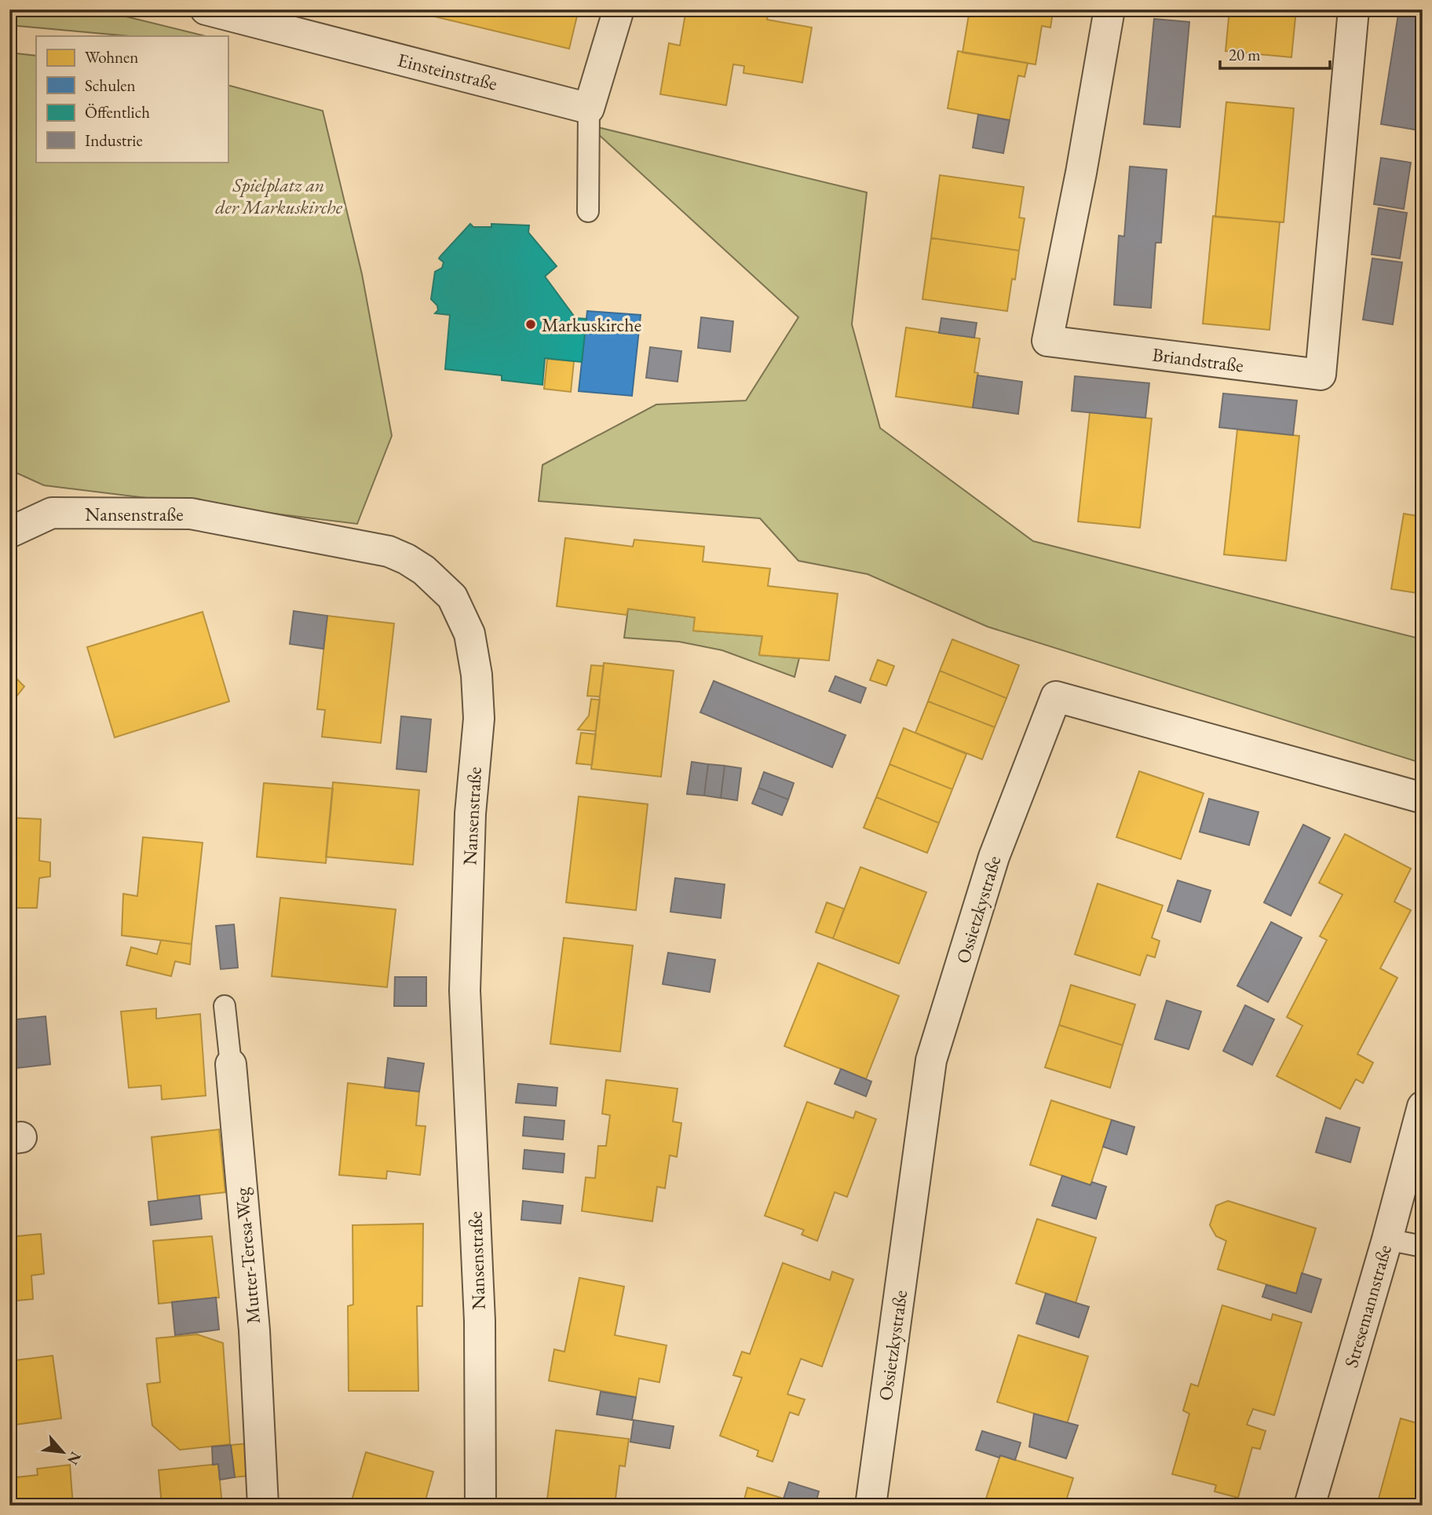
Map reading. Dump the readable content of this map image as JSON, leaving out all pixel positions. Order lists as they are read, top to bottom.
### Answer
{
  "streets": {
    "street": [
      "Einsteinstraße",
      "Briandstraße",
      "Nansenstraße",
      "Ossietzkystraße",
      "Mutter-Teresa-Weg",
      "Stresemannstraße"
    ]
  },
  "parks": ["Spielplatz an der Markuskirche"],
  "places": ["Markuskirche"],
  "legend": [
    "Wohnen",
    "Schulen",
    "Öffentlich",
    "Industrie"
  ],
  "scale_bar": "20 m",
  "north": "bottom right"
}
